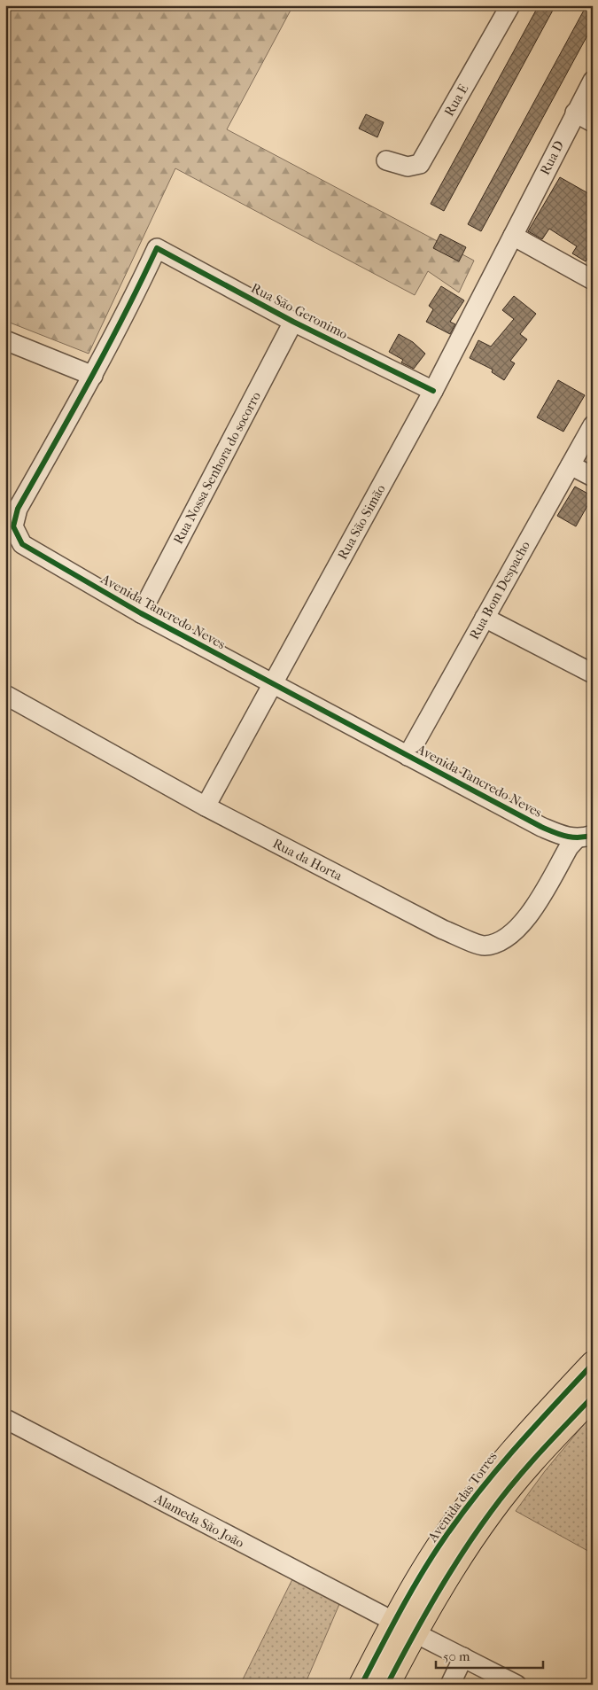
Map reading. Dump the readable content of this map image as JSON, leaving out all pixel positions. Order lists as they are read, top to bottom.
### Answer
{
  "streets": {
    "main road": ["Avenida das Torres"],
    "street": [
      "Rua E",
      "Rua D",
      "Rua São Geronimo",
      "Rua Nossa Senhora do socorro",
      "Rua São Simão",
      "Rua Bom Despacho",
      "Avenida Tancredo Neves",
      "Rua da Horta",
      "Alameda São João"
    ]
  },
  "crossings": [
    ["Rua D", "Rua São Simão"],
    ["Rua São Geronimo", "Rua Nossa Senhora do socorro"],
    ["Rua São Geronimo", "Rua São Simão"],
    ["Rua São Geronimo", "Avenida Tancredo Neves"],
    ["Rua Nossa Senhora do socorro", "Avenida Tancredo Neves"],
    ["Rua São Simão", "Avenida Tancredo Neves"],
    ["Rua São Simão", "Rua da Horta"],
    ["Rua Bom Despacho", "Avenida Tancredo Neves"],
    ["Avenida Tancredo Neves", "Rua da Horta"],
    ["Avenida das Torres", "Alameda São João"]
  ],
  "scale_bar": "50 m"
}
